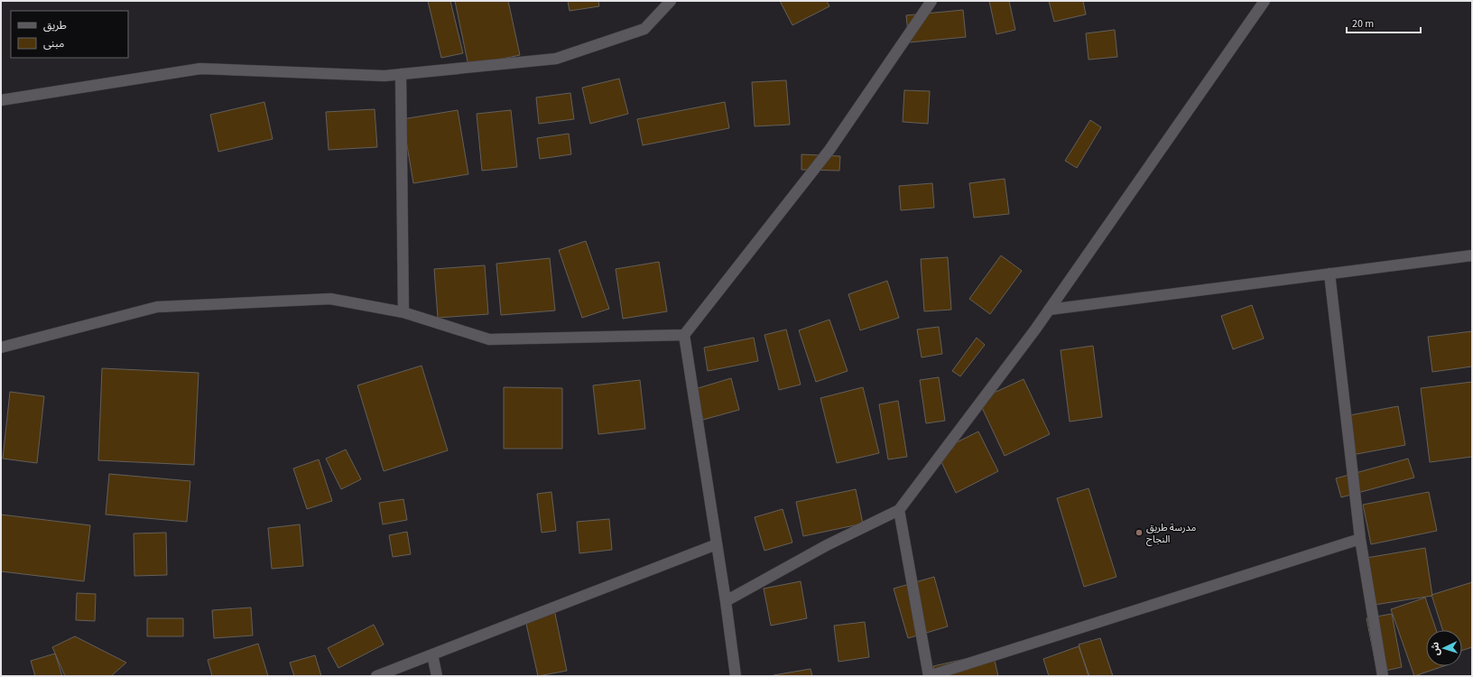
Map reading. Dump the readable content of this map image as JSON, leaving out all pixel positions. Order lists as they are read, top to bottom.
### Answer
{
  "places": ["مدرسة طريق النجاح"],
  "legend": ["طريق", "مبنى"],
  "scale_bar": "20 m",
  "north": "left"
}
